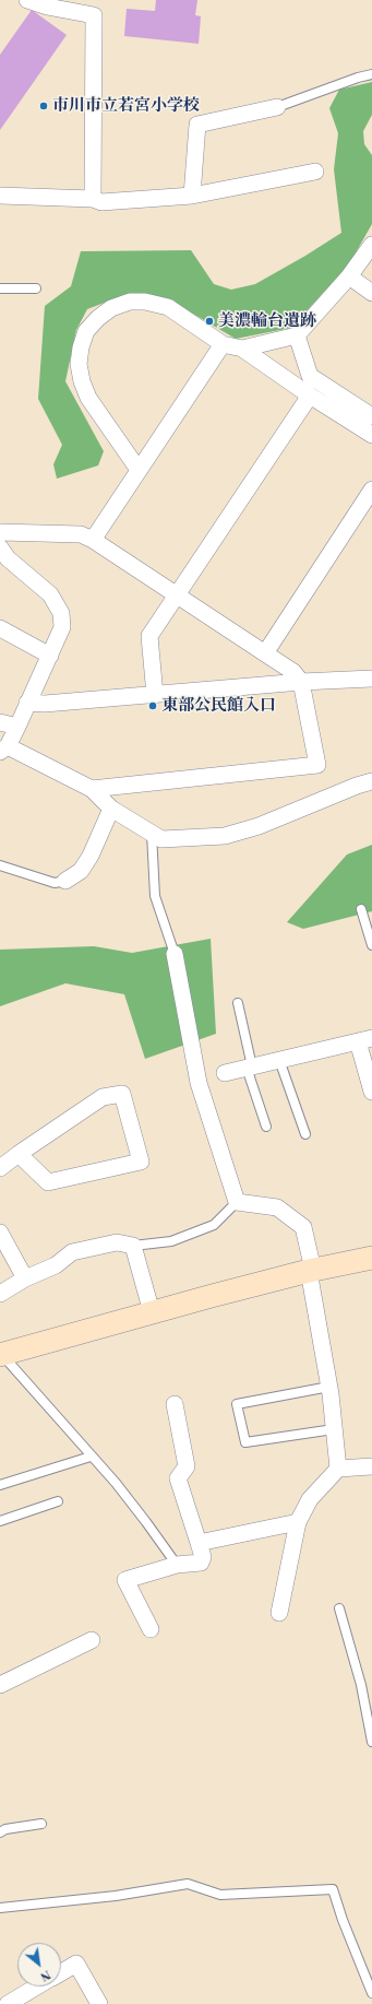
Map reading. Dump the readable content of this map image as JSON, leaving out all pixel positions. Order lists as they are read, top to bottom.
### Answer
{
  "places": ["市川市立若宮小学校", "美濃輪台遺跡", "東部公民館入口"],
  "north": "bottom right"
}
